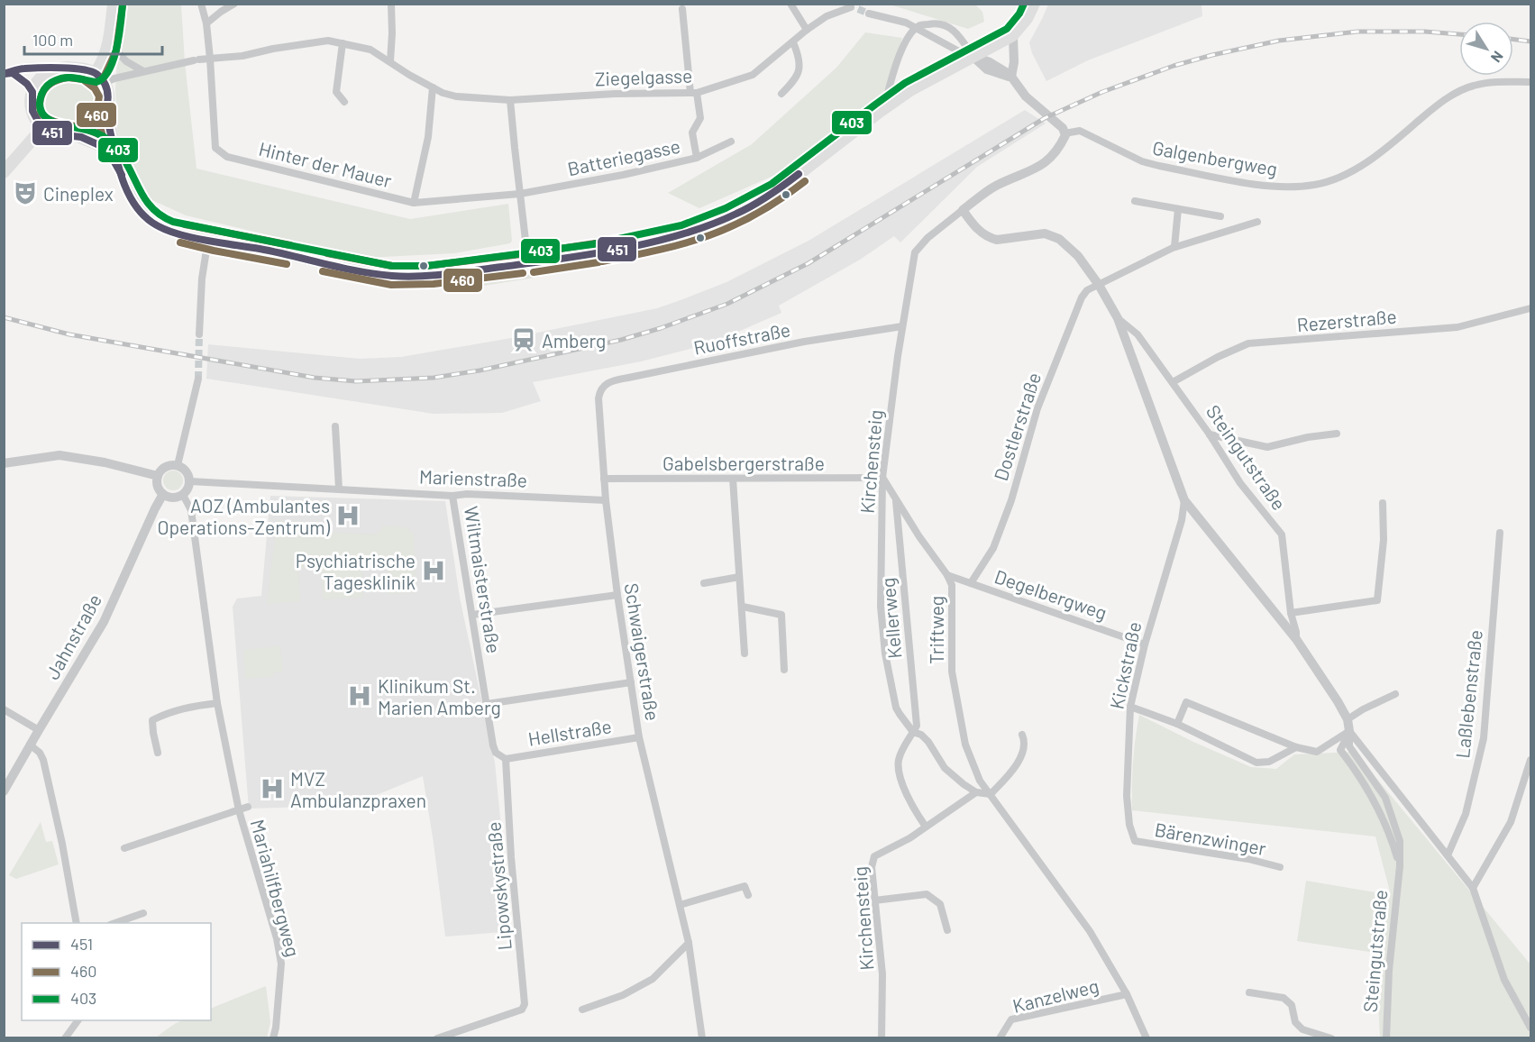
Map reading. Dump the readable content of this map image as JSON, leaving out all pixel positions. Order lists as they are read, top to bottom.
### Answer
{
  "streets": {
    "street": [
      "Ziegelgasse",
      "Batteriegasse",
      "Galgenbergweg",
      "Hinter der Mauer",
      "Rezerstraße",
      "Ruoffstraße",
      "Dostlerstraße",
      "Steingutstraße",
      "Kirchensteig",
      "Gabelsbergerstraße",
      "Marienstraße",
      "Wiltmaisterstraße",
      "Degelbergweg",
      "Kellerweg",
      "Triftweg",
      "Jahnstraße",
      "Schwaigerstraße",
      "Kickstraße",
      "Laßlebenstraße",
      "Hellstraße",
      "Bärenzwinger",
      "Lipowskystraße",
      "Mariahilfbergweg",
      "Kanzelweg"
    ]
  },
  "crossings": [
    ["Ziegelgasse", "Hinter der Mauer"],
    ["Batteriegasse", "Hinter der Mauer"],
    ["Rezerstraße", "Steingutstraße"],
    ["Ruoffstraße", "Kirchensteig"],
    ["Ruoffstraße", "Schwaigerstraße"],
    ["Dostlerstraße", "Steingutstraße"],
    ["Dostlerstraße", "Degelbergweg"],
    ["Steingutstraße", "Kirchensteig"],
    ["Steingutstraße", "Kickstraße"],
    ["Steingutstraße", "Laßlebenstraße"],
    ["Kirchensteig", "Gabelsbergerstraße"],
    ["Kirchensteig", "Kellerweg"],
    ["Kirchensteig", "Triftweg"],
    ["Gabelsbergerstraße", "Triftweg"],
    ["Gabelsbergerstraße", "Schwaigerstraße"],
    ["Marienstraße", "Wiltmaisterstraße"],
    ["Marienstraße", "Jahnstraße"],
    ["Marienstraße", "Schwaigerstraße"],
    ["Marienstraße", "Mariahilfbergweg"],
    ["Wiltmaisterstraße", "Hellstraße"],
    ["Wiltmaisterstraße", "Lipowskystraße"],
    ["Degelbergweg", "Triftweg"],
    ["Degelbergweg", "Kickstraße"],
    ["Kellerweg", "Triftweg"],
    ["Triftweg", "Kanzelweg"],
    ["Jahnstraße", "Mariahilfbergweg"],
    ["Schwaigerstraße", "Hellstraße"],
    ["Kickstraße", "Bärenzwinger"],
    ["Hellstraße", "Lipowskystraße"]
  ],
  "places": {
    "theatre": ["Cineplex"],
    "station": ["Amberg"],
    "hospital": [
      "AOZ (Ambulantes Operations-Zentrum)",
      "Psychiatrische Tagesklinik",
      "Klinikum St. Marien Amberg",
      "MVZ Ambulanzpraxen"
    ]
  },
  "lines": ["transit line 403", "transit line 460", "transit line 451"],
  "legend": ["451", "460", "403"],
  "scale_bar": "100 m",
  "north": "bottom right"
}
